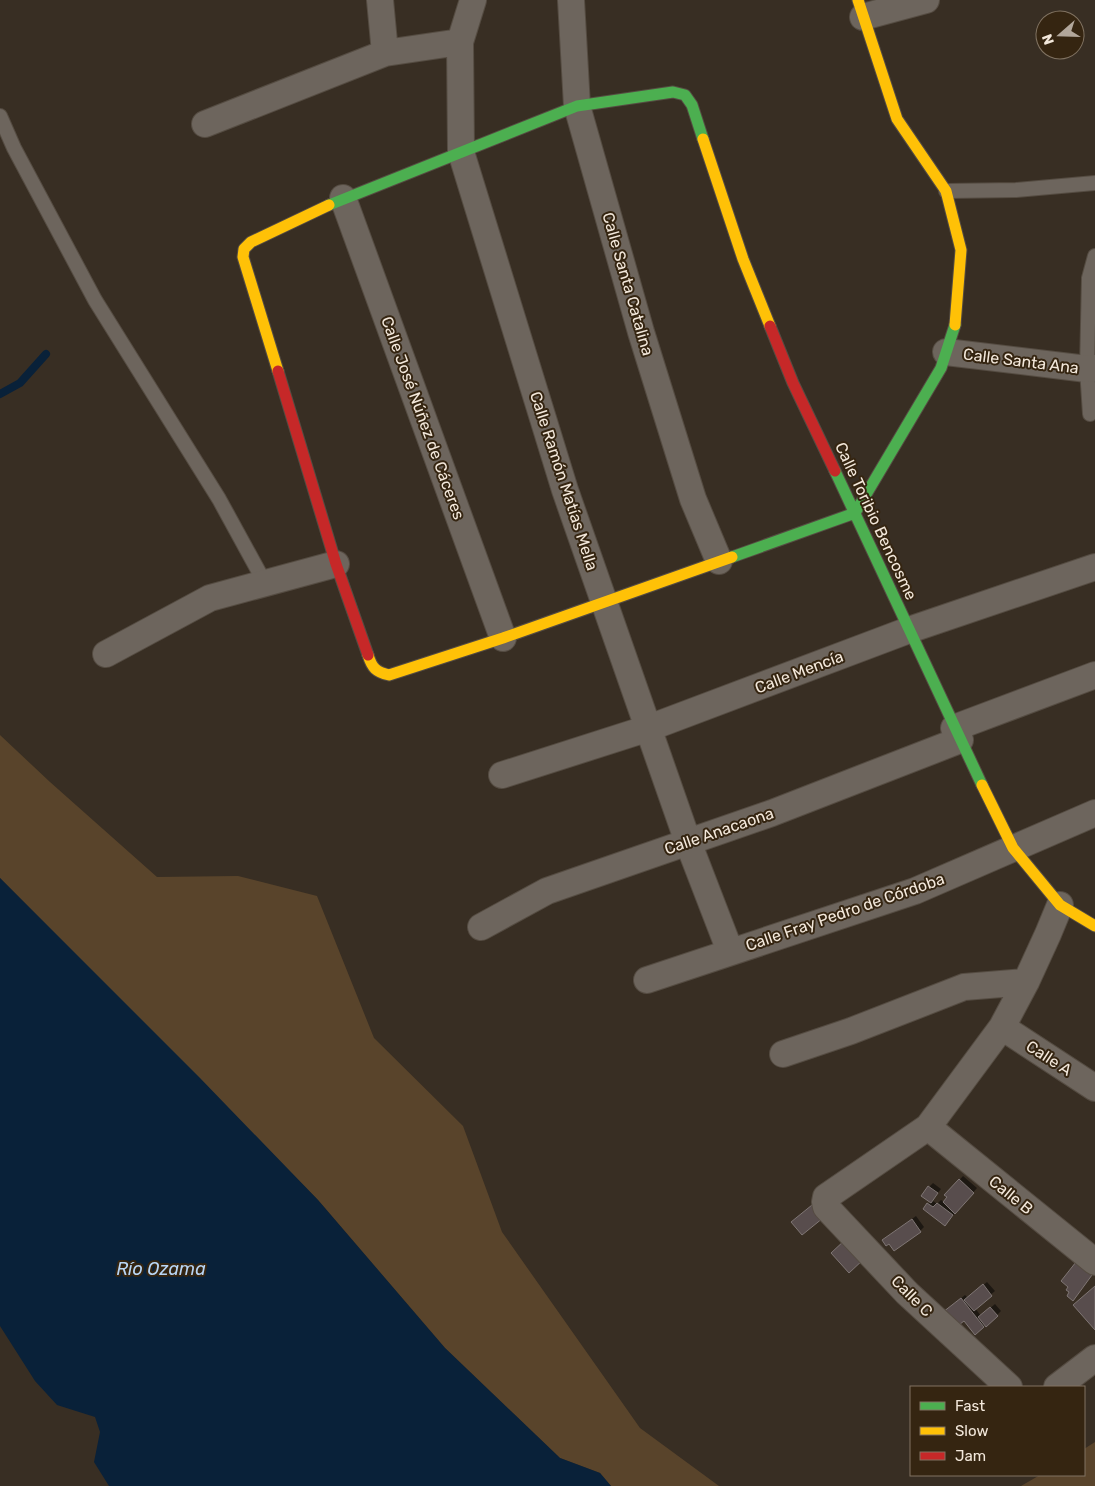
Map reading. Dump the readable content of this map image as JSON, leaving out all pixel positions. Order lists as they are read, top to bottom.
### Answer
{
  "streets": {
    "street": [
      "Calle Santa Catalina",
      "Calle Santa Ana",
      "Calle José Núñez de Cáceres",
      "Calle Ramón Matías Mella",
      "Calle Toribio Bencosme",
      "Calle Mencía",
      "Calle Anacaona",
      "Calle Fray Pedro de Córdoba",
      "Calle A",
      "Calle B",
      "Calle C"
    ]
  },
  "crossings": [
    ["Calle Santa Catalina", "Calle Toribio Bencosme"],
    ["Calle Ramón Matías Mella", "Calle Mencía"],
    ["Calle Ramón Matías Mella", "Calle Anacaona"],
    ["Calle Ramón Matías Mella", "Calle Fray Pedro de Córdoba"],
    ["Calle Toribio Bencosme", "Calle Mencía"],
    ["Calle Toribio Bencosme", "Calle Anacaona"],
    ["Calle Toribio Bencosme", "Calle Fray Pedro de Córdoba"],
    ["Calle B", "Calle C"]
  ],
  "water": ["Río Ozama"],
  "legend": ["Fast", "Slow", "Jam"],
  "north": "left"
}
